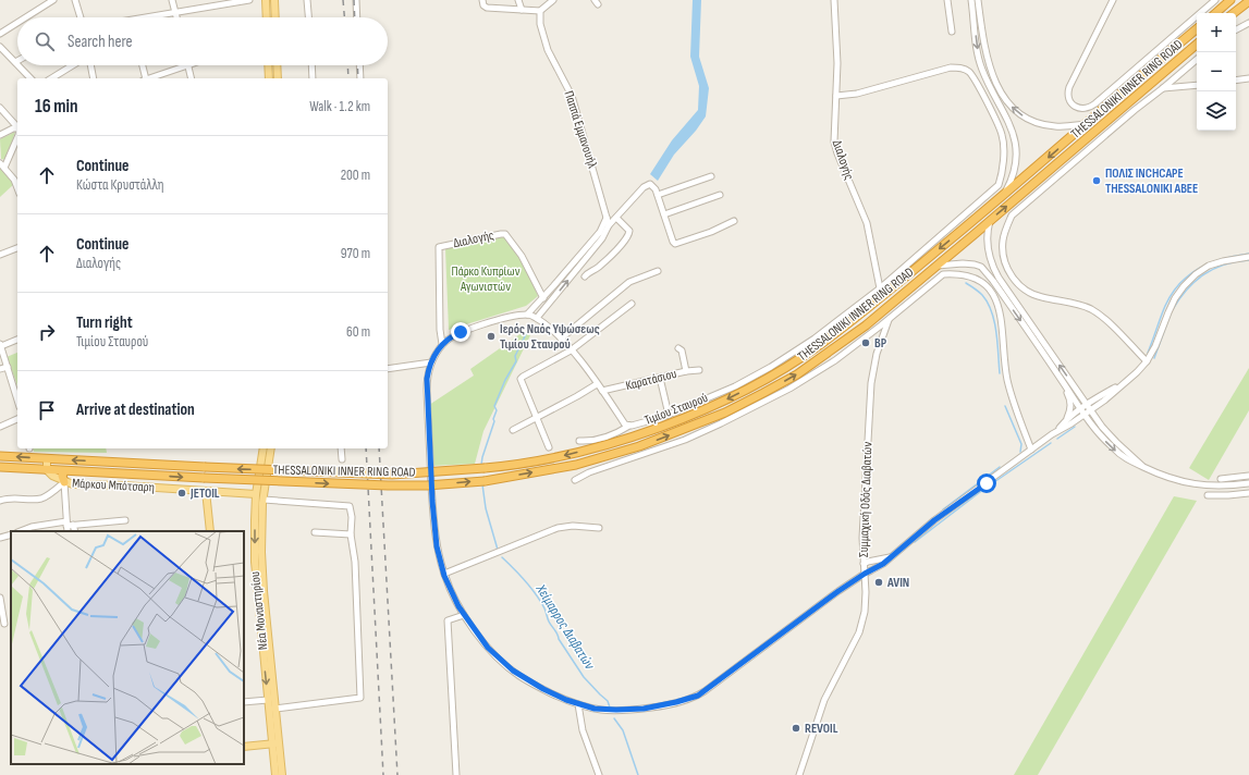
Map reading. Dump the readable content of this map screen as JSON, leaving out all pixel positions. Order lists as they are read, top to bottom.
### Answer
{
  "streets": {
    "highway": ["THESSALONIKI INNER RING ROAD"],
    "main road": ["Μάρκου Μπότσαρη", "Νέα Μοναστηρίου"],
    "street": [
      "Παππά Εμμανουήλ",
      "Διαλογής",
      "Καρατάσιου",
      "Τιμίου Σταυρού",
      "Συμμαχική Οδός Διαβατών"
    ]
  },
  "crossings": [
    ["THESSALONIKI INNER RING ROAD", "Μάρκου Μπότσαρη"],
    ["Διαλογής", "Τιμίου Σταυρού"],
    ["Καρατάσιου", "Τιμίου Σταυρού"],
    ["Μάρκου Μπότσαρη", "Νέα Μοναστηρίου"]
  ],
  "water": ["Χείμαρρος Διαβατών"],
  "parks": ["Πάρκο Κυπρίων Αγωνιστών"],
  "places": [
    "ΠΟΛΙΣ INCHCAPE THESSALONIKI ΑΒΕΕ",
    "Ιερός Ναός Υψώσεως Τιμίου Σταυρού",
    "BP",
    "JETOIL",
    "AVIN",
    "REVOIL"
  ],
  "page": {
    "map_buttons": ["+", "−"],
    "search": "Search here",
    "heading": ["16 min", "Walk · 1.2 km"],
    "list": [
      ["Continue", "Κώστα Κρυστάλλη", "200 m"],
      ["Continue", "Διαλογής", "970 m"],
      ["Turn right", "Τιμίου Σταυρού", "60 m"],
      "Arrive at destination"
    ]
  }
}
